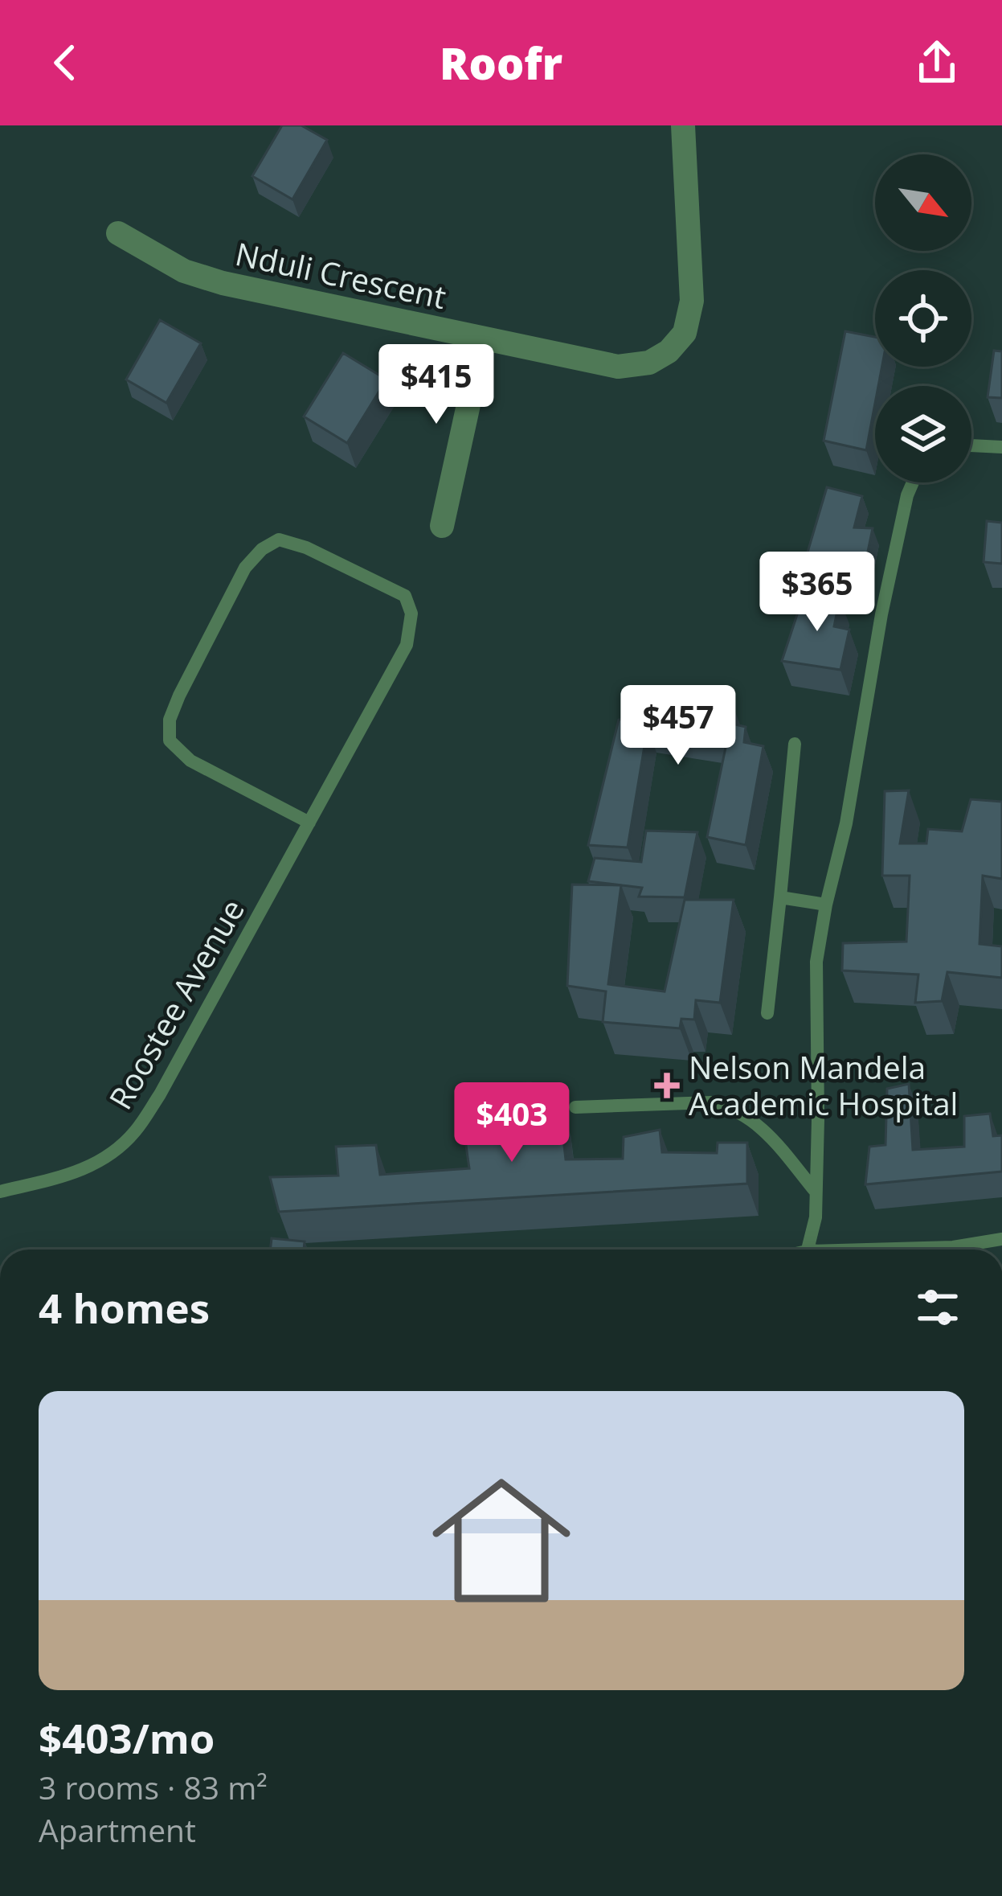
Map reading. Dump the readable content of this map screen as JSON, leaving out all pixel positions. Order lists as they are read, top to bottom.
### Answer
{
  "streets": {
    "street": ["Nduli Crescent"],
    "lane": ["Roostee Avenue"]
  },
  "places": {
    "health": ["Nelson Mandela Academic Hospital"]
  },
  "north": "bottom right",
  "page": {
    "header": "Roofr",
    "price": [
      "$415",
      "$365",
      "$457",
      "$403"
    ],
    "heading": "4 homes",
    "list": [
      {
        "name": "$403/mo",
        "note": "3 rooms · 83 m² · Apartment"
      }
    ]
  }
}
